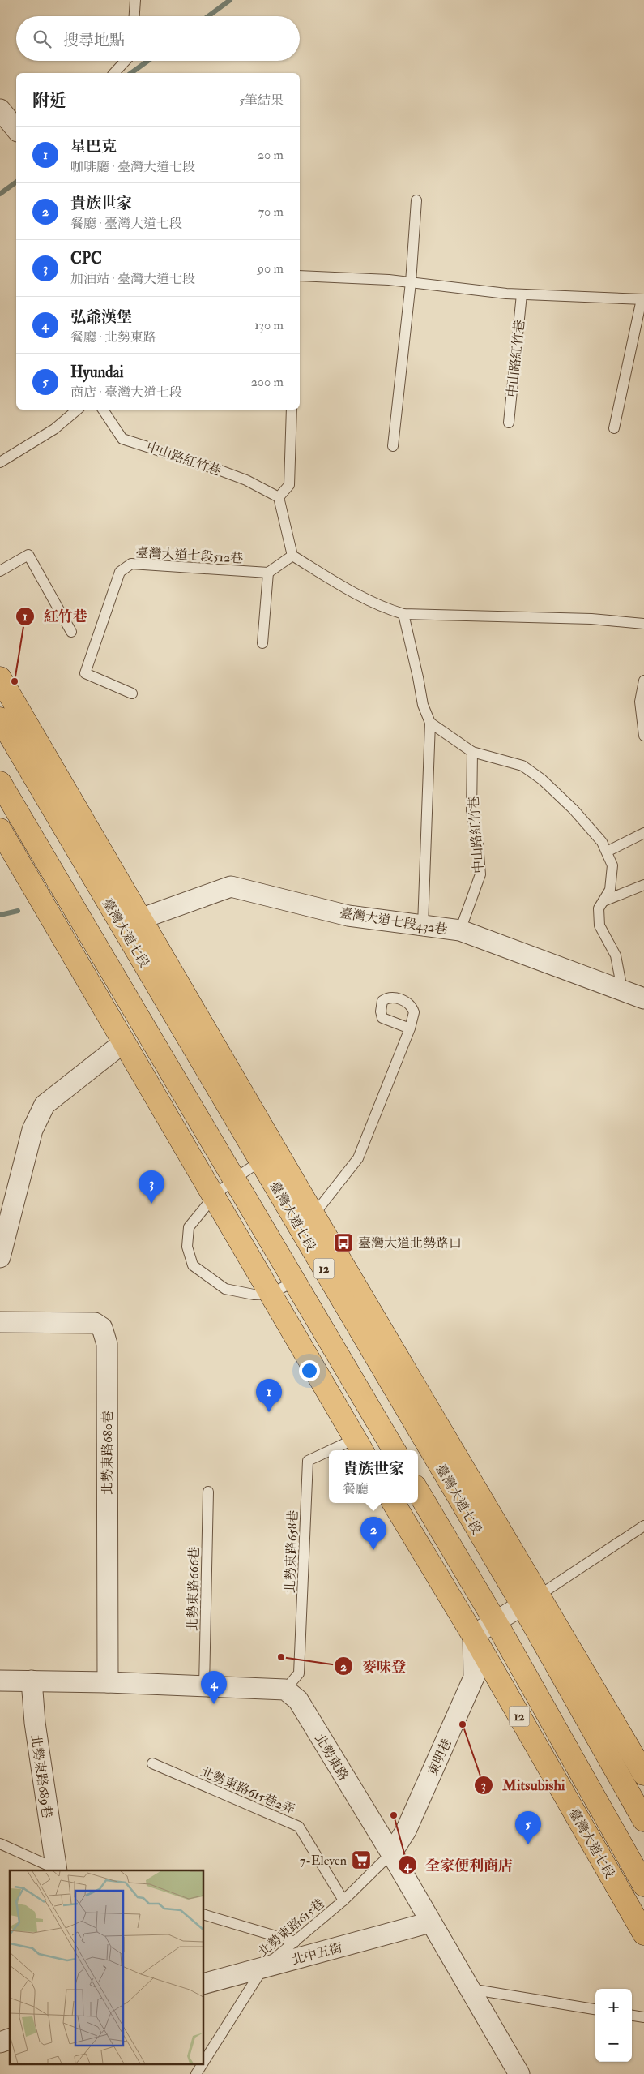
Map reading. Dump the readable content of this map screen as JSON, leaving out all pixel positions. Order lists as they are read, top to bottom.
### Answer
{
  "streets": {
    "main road": ["臺灣大道七段", "12"],
    "street": [
      "臺灣大道七段432巷",
      "北勢東路680巷",
      "北勢東路",
      "東明巷",
      "北勢東路689巷",
      "北中五街"
    ],
    "lane": [
      "中山路紅竹巷",
      "臺灣大道七段512巷",
      "北勢東路658巷",
      "北勢東路666巷",
      "北勢東路615巷2弄",
      "北勢東路615巷"
    ]
  },
  "crossings": [
    ["中山路紅竹巷", "臺灣大道七段432巷"],
    ["臺灣大道七段432巷", "臺灣大道七段"],
    ["臺灣大道七段", "東明巷"],
    ["北勢東路658巷", "北勢東路"],
    ["北勢東路", "東明巷"],
    ["北勢東路", "北勢東路615巷"],
    ["北勢東路", "北中五街"],
    ["東明巷", "北勢東路615巷"],
    ["北勢東路615巷2弄", "北勢東路615巷"],
    ["北勢東路615巷", "北中五街"]
  ],
  "places": {
    "other": [
      "紅竹巷",
      "麥味登",
      "Mitsubishi",
      "全家便利商店"
    ],
    "bus stop": ["臺灣大道北勢路口"],
    "supermarket": ["7-Eleven"]
  },
  "page": {
    "search": "搜尋地點",
    "heading": ["附近", "5筆結果"],
    "list": [
      {
        "mark": "1",
        "name": "星巴克",
        "note": "咖啡廳 · 臺灣大道七段",
        "value": "20 m"
      },
      {
        "mark": "2",
        "name": "貴族世家",
        "note": "餐廳 · 臺灣大道七段",
        "value": "70 m"
      },
      {
        "mark": "3",
        "name": "CPC",
        "note": "加油站 · 臺灣大道七段",
        "value": "90 m"
      },
      {
        "mark": "4",
        "name": "弘爺漢堡",
        "note": "餐廳 · 北勢東路",
        "value": "130 m"
      },
      {
        "mark": "5",
        "name": "Hyundai",
        "note": "商店 · 臺灣大道七段",
        "value": "200 m"
      }
    ],
    "pins": [
      "3",
      "1",
      "2",
      "4",
      "5"
    ],
    "popup": ["貴族世家", "餐廳"],
    "map_buttons": ["+", "−"]
  }
}
